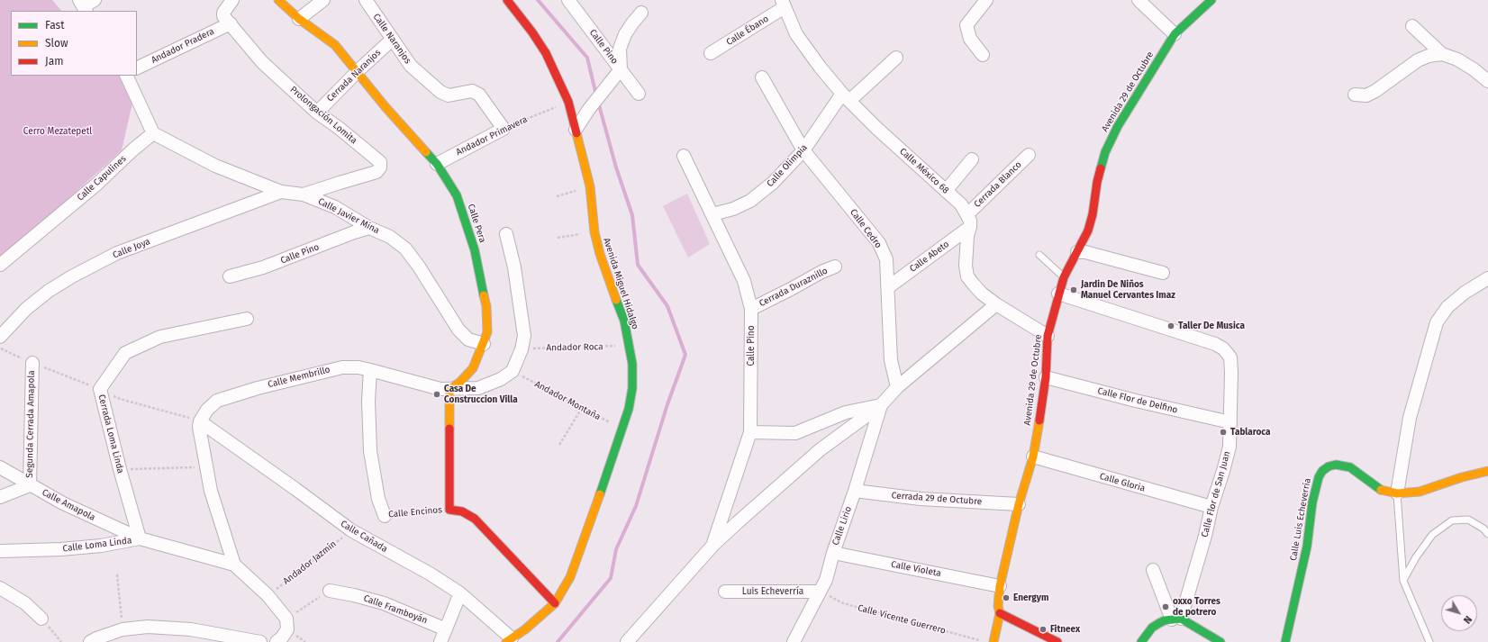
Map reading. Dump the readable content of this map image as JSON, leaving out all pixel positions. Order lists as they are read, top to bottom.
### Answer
{
  "streets": {
    "street": [
      "Calle Ébano",
      "Calle Naranjos",
      "Andador Pradera",
      "Calle Pino",
      "Cerrada Naranjos",
      "Avenida 29 de Octubre",
      "Prolongación Lomita",
      "Andador Primavera",
      "Calle Olimpia",
      "Calle México 68",
      "Calle Capulines",
      "Cerrada Blanco",
      "Calle Javier Mina",
      "Calle Pera",
      "Calle Cedro",
      "Calle Joya",
      "Calle Abeto",
      "Avenida Miguel Hidalgo",
      "Cerrada Duraznillo",
      "Calle Membrillo",
      "Calle Flor de Delfino",
      "Segunda Cerrada Amapola",
      "Cerrada Loma Linda",
      "Calle Gloria",
      "Calle Flor de San Juan",
      "Cerrada 29 de Octubre",
      "Calle Amapola",
      "Calle Encinos",
      "Calle Luis Echeverría",
      "Calle Lirio",
      "Calle Cañada",
      "Calle Loma Linda",
      "Calle Violeta",
      "Luis Echeverría",
      "Calle Framboyán"
    ],
    "path": [
      "Andador Roca",
      "Andador Montaña",
      "Andador Jazmín",
      "Calle Vicente Guerrero"
    ]
  },
  "crossings": [
    ["Calle Ébano", "Calle México 68"],
    ["Calle Naranjos", "Cerrada Naranjos"],
    ["Calle Naranjos", "Andador Primavera"],
    ["Andador Pradera", "Prolongación Lomita"],
    ["Calle Pino", "Calle Olimpia"],
    ["Calle Pino", "Calle México 68"],
    ["Calle Pino", "Calle Javier Mina"],
    ["Calle Pino", "Calle Cedro"],
    ["Calle Pino", "Cerrada Duraznillo"],
    ["Calle Pino", "Calle Lirio"],
    ["Cerrada Naranjos", "Prolongación Lomita"],
    ["Cerrada Naranjos", "Calle Pera"],
    ["Avenida 29 de Octubre", "Calle México 68"],
    ["Avenida 29 de Octubre", "Calle Flor de Delfino"],
    ["Avenida 29 de Octubre", "Calle Gloria"],
    ["Avenida 29 de Octubre", "Calle Flor de San Juan"],
    ["Avenida 29 de Octubre", "Cerrada 29 de Octubre"],
    ["Avenida 29 de Octubre", "Calle Violeta"],
    ["Prolongación Lomita", "Calle Javier Mina"],
    ["Andador Primavera", "Calle Pera"],
    ["Andador Primavera", "Avenida Miguel Hidalgo"],
    ["Calle Olimpia", "Calle México 68"],
    ["Calle Olimpia", "Calle Cedro"],
    ["Calle México 68", "Cerrada Blanco"],
    ["Calle México 68", "Calle Abeto"],
    ["Calle Capulines", "Calle Javier Mina"],
    ["Calle Javier Mina", "Calle Pera"],
    ["Calle Javier Mina", "Calle Joya"],
    ["Calle Pera", "Calle Membrillo"],
    ["Calle Cedro", "Calle Abeto"],
    ["Avenida Miguel Hidalgo", "Andador Roca"],
    ["Avenida Miguel Hidalgo", "Andador Montaña"],
    ["Avenida Miguel Hidalgo", "Calle Encinos"],
    ["Avenida Miguel Hidalgo", "Calle Cañada"],
    ["Calle Membrillo", "Andador Montaña"],
    ["Calle Membrillo", "Calle Encinos"],
    ["Calle Membrillo", "Calle Cañada"],
    ["Calle Flor de Delfino", "Calle Flor de San Juan"],
    ["Segunda Cerrada Amapola", "Calle Amapola"],
    ["Cerrada Loma Linda", "Calle Amapola"],
    ["Cerrada Loma Linda", "Calle Loma Linda"],
    ["Calle Gloria", "Calle Flor de San Juan"],
    ["Cerrada 29 de Octubre", "Calle Lirio"],
    ["Calle Amapola", "Calle Loma Linda"],
    ["Calle Lirio", "Calle Violeta"],
    ["Calle Lirio", "Luis Echeverría"],
    ["Calle Lirio", "Calle Vicente Guerrero"],
    ["Calle Cañada", "Andador Jazmín"],
    ["Luis Echeverría", "Calle Vicente Guerrero"]
  ],
  "parks": ["Cerro Mezatepetl"],
  "places": [
    "Jardin De Niños Manuel Cervantes Imaz",
    "Taller De Musica",
    "Casa De Construccion Villa",
    "Tablaroca",
    "Energym",
    "oxxo Torres de potrero",
    "Fitneex"
  ],
  "legend": ["Fast", "Slow", "Jam"],
  "north": "bottom right"
}
